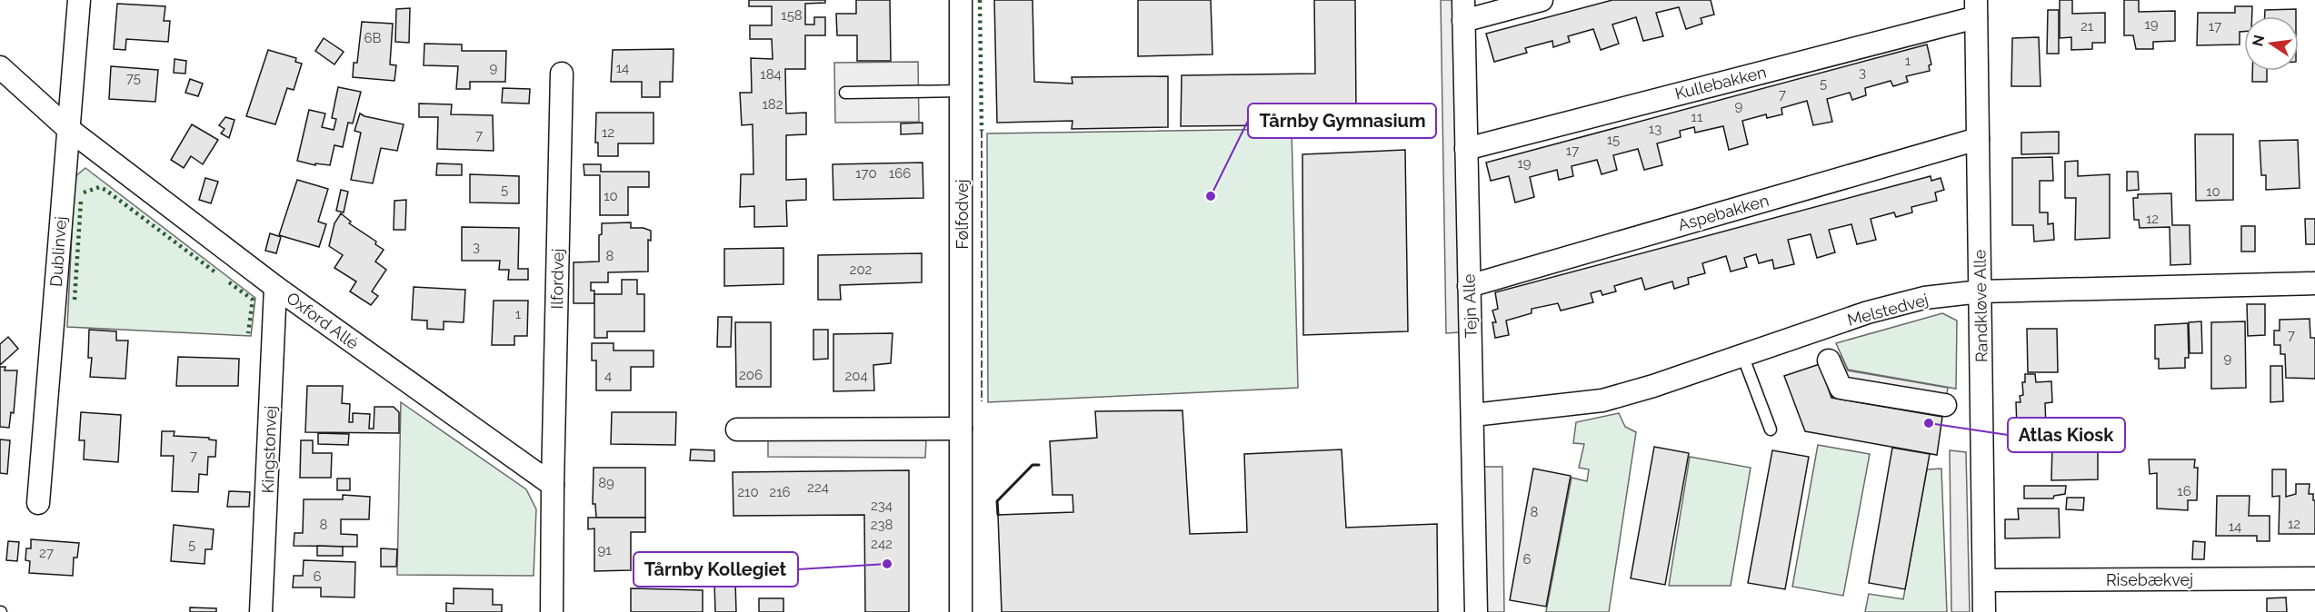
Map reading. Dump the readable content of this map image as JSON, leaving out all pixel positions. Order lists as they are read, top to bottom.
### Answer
{
  "streets": {
    "street": [
      "Kullebakken",
      "Aspebakken",
      "Følfodvej",
      "Dublinvej",
      "Ilfordvej",
      "Tejn Alle",
      "Randkløve Alle",
      "Melstedvej",
      "Oxford Allé",
      "Kingstonvej",
      "Risebækvej"
    ]
  },
  "crossings": [
    ["Kullebakken", "Tejn Alle"],
    ["Kullebakken", "Randkløve Alle"],
    ["Aspebakken", "Tejn Alle"],
    ["Aspebakken", "Randkløve Alle"],
    ["Dublinvej", "Oxford Allé"],
    ["Ilfordvej", "Oxford Allé"],
    ["Tejn Alle", "Melstedvej"],
    ["Randkløve Alle", "Melstedvej"],
    ["Randkløve Alle", "Risebækvej"],
    ["Oxford Allé", "Kingstonvej"]
  ],
  "places": ["Tårnby Gymnasium", "Atlas Kiosk", "Tårnby Kollegiet"],
  "house_numbers": [
    "158",
    "19",
    "21",
    "17",
    "6B",
    "1",
    "9",
    "14",
    "3",
    "184",
    "75",
    "5",
    "7",
    "182",
    "9",
    "11",
    "13",
    "12",
    "7",
    "15",
    "17",
    "19",
    "170",
    "166",
    "5",
    "10",
    "10",
    "12",
    "3",
    "8",
    "202",
    "1",
    "7",
    "9",
    "206",
    "4",
    "204",
    "7",
    "89",
    "224",
    "16",
    "210",
    "216",
    "234",
    "8",
    "12",
    "8",
    "238",
    "14",
    "242",
    "5",
    "91",
    "27",
    "6",
    "6"
  ],
  "north": "left"
}
